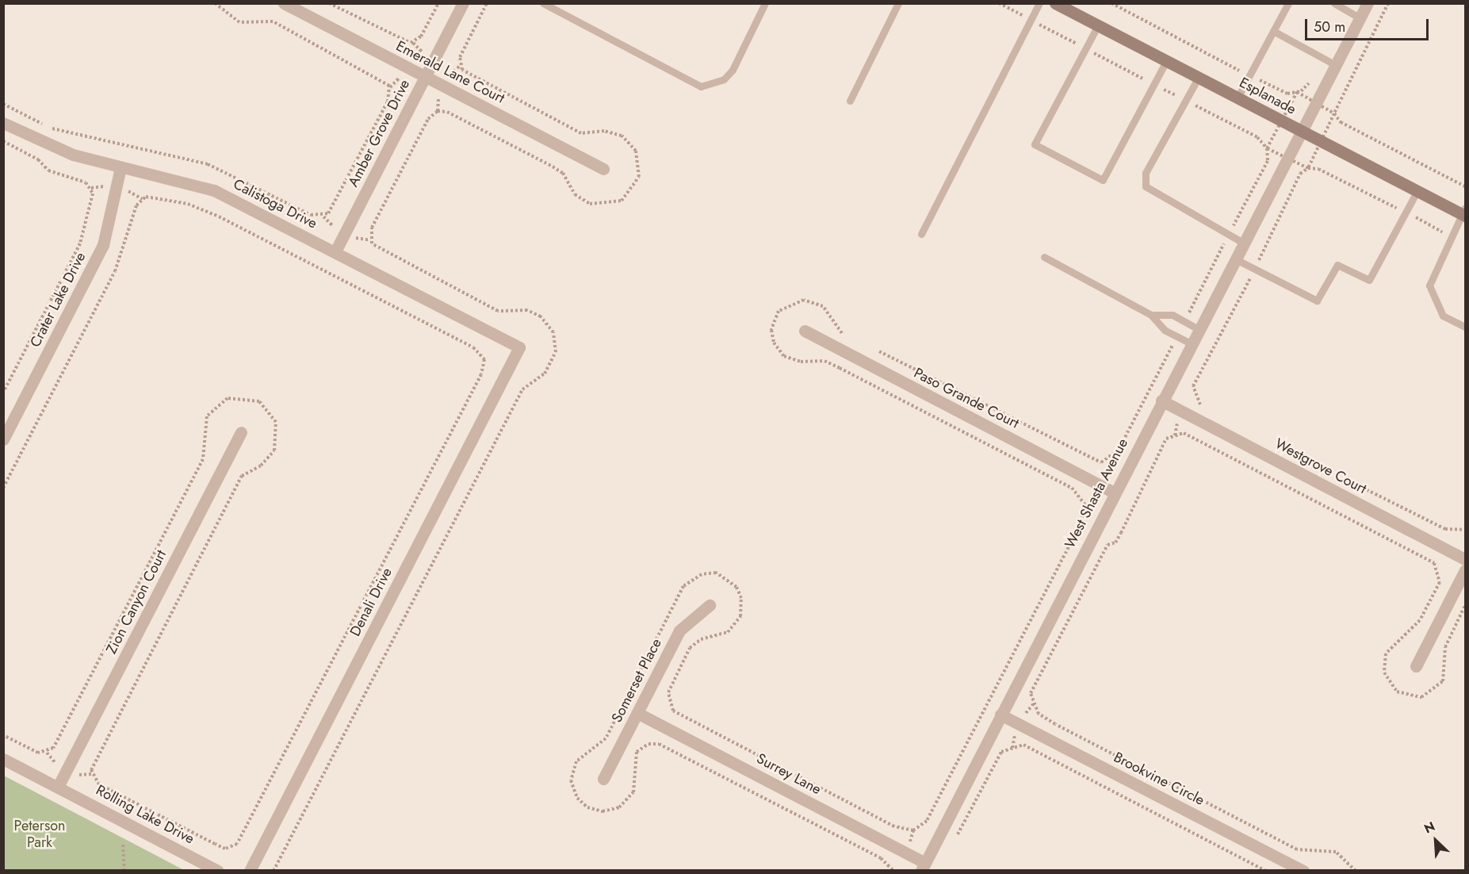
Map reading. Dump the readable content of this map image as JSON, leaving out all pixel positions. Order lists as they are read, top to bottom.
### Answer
{
  "streets": {
    "main road": ["Esplanade"],
    "street": [
      "Emerald Lane Court",
      "Amber Grove Drive",
      "Calistoga Drive",
      "Crater Lake Drive",
      "Paso Grande Court",
      "Westgrove Court",
      "West Shasta Avenue",
      "Zion Canyon Court",
      "Denali Drive",
      "Somerset Place",
      "Surrey Lane",
      "Brookvine Circle",
      "Rolling Lake Drive"
    ]
  },
  "crossings": [
    ["Emerald Lane Court", "Amber Grove Drive"],
    ["Esplanade", "West Shasta Avenue"],
    ["Amber Grove Drive", "Calistoga Drive"],
    ["Calistoga Drive", "Crater Lake Drive"],
    ["Calistoga Drive", "Denali Drive"],
    ["Paso Grande Court", "West Shasta Avenue"],
    ["Westgrove Court", "West Shasta Avenue"],
    ["West Shasta Avenue", "Surrey Lane"],
    ["West Shasta Avenue", "Brookvine Circle"],
    ["Zion Canyon Court", "Rolling Lake Drive"],
    ["Somerset Place", "Surrey Lane"]
  ],
  "parks": ["Peterson Park"],
  "scale_bar": "50 m",
  "north": "top left"
}
